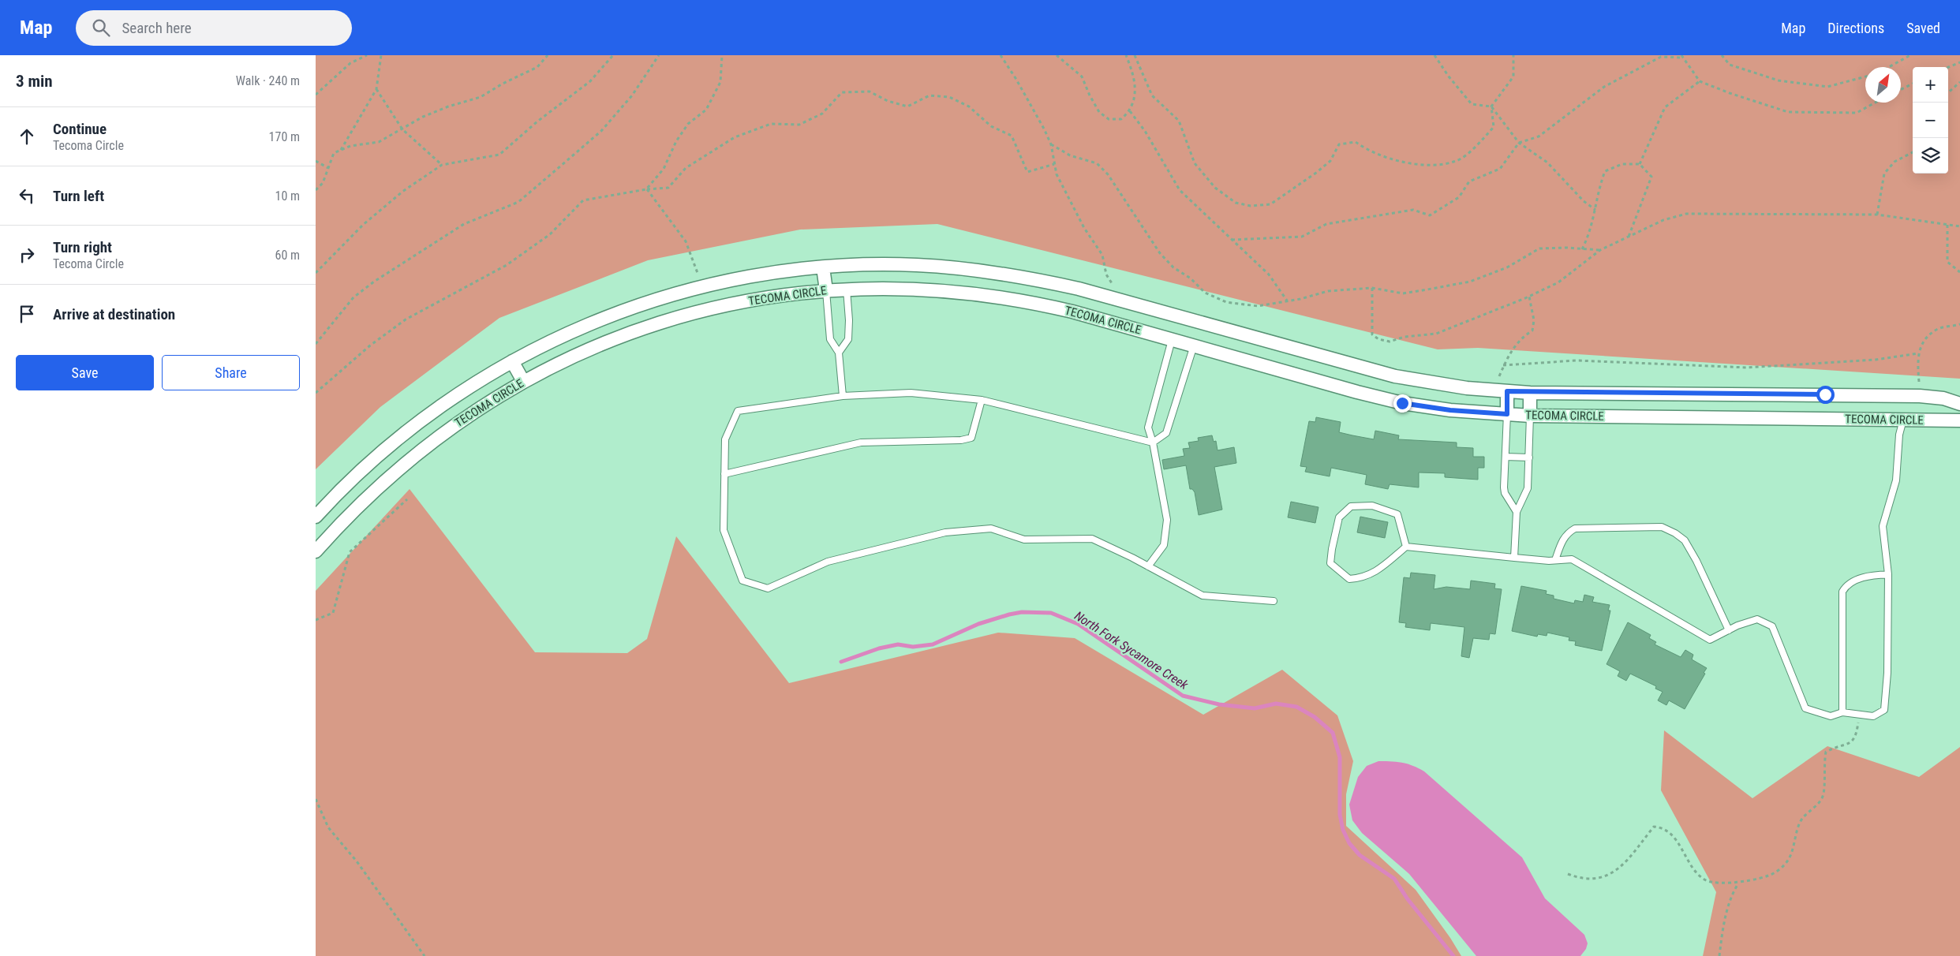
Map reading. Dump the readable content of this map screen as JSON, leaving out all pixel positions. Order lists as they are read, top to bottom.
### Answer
{
  "streets": {
    "street": ["TECOMA CIRCLE"]
  },
  "water": ["North Fork Sycamore Creek"],
  "north": "top right",
  "page": {
    "header": "Map",
    "search": "Search here",
    "nav": ["Map", "Directions", "Saved"],
    "heading": ["3 min", "Walk · 240 m"],
    "map_buttons": ["+", "−"],
    "list": [
      ["Continue", "Tecoma Circle", "170 m"],
      ["Turn left", "10 m"],
      ["Turn right", "Tecoma Circle", "60 m"],
      "Arrive at destination"
    ],
    "buttons": ["Save", "Share"]
  }
}
